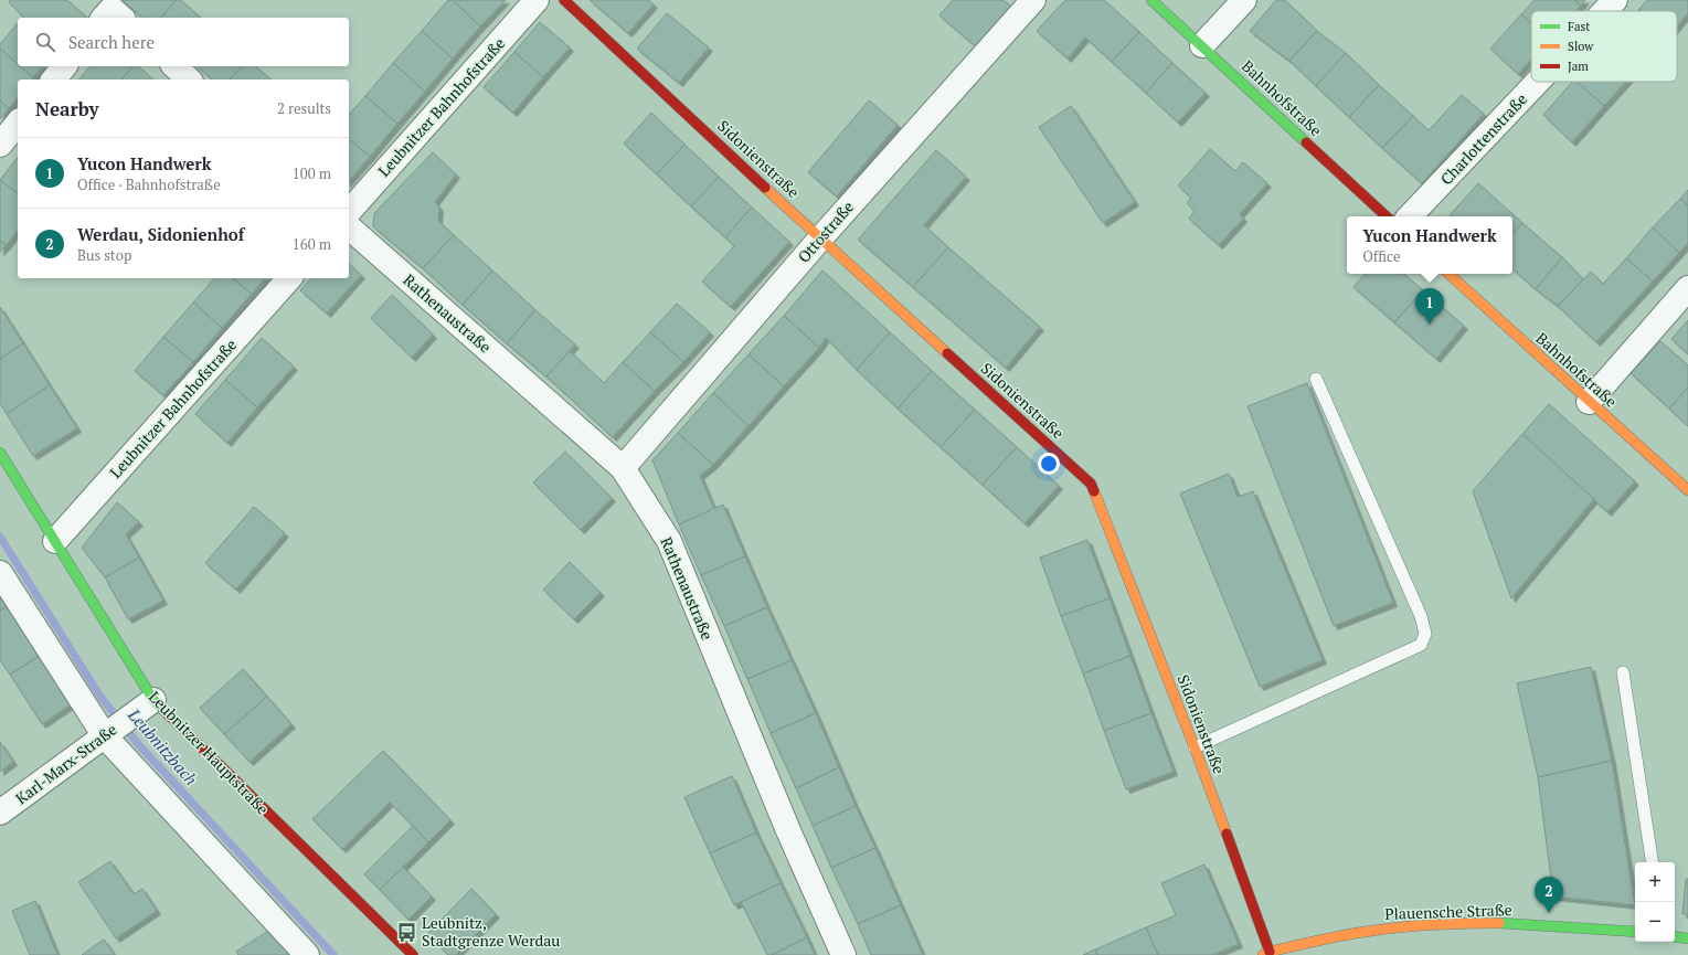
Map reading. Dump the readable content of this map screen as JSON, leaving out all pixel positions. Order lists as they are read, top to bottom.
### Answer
{
  "streets": {
    "street": [
      "Bahnhofstraße",
      "Leubnitzer Bahnhofstraße",
      "Charlottenstraße",
      "Sidonienstraße",
      "Ottostraße",
      "Rathenaustraße",
      "Leubnitzer Hauptstraße",
      "Karl-Marx-Straße",
      "Plauensche Straße"
    ]
  },
  "crossings": [
    ["Leubnitzer Bahnhofstraße", "Leubnitzer Hauptstraße"],
    ["Sidonienstraße", "Ottostraße"],
    ["Sidonienstraße", "Plauensche Straße"],
    ["Ottostraße", "Rathenaustraße"],
    ["Leubnitzer Hauptstraße", "Karl-Marx-Straße"]
  ],
  "water": ["Leubnitzbach"],
  "places": {
    "bus stop": ["Leubnitz, Stadtgrenze Werdau"]
  },
  "legend": ["Fast", "Slow", "Jam"],
  "page": {
    "search": "Search here",
    "heading": ["Nearby", "2 results"],
    "list": [
      {
        "mark": "1",
        "name": "Yucon Handwerk",
        "note": "Office · Bahnhofstraße",
        "value": "100 m"
      },
      {
        "mark": "2",
        "name": "Werdau, Sidonienhof",
        "note": "Bus stop",
        "value": "160 m"
      }
    ],
    "popup": ["Yucon Handwerk", "Office"],
    "pins": ["1", "2"],
    "map_buttons": ["+", "−"]
  }
}
